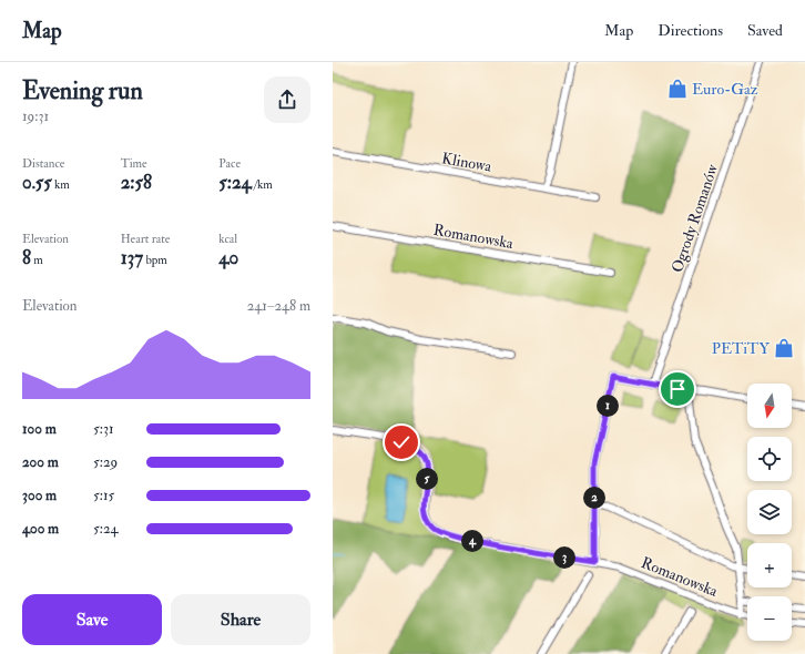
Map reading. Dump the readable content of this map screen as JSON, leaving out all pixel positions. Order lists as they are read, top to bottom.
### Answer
{
  "streets": {
    "street": ["Klinowa", "Ogrody Romanów", "Romanowska"]
  },
  "places": {
    "shop": ["Euro-Gaz", "PETiTY"]
  },
  "north": "bottom",
  "page": {
    "header": "Map",
    "nav": ["Map", "Directions", "Saved"],
    "heading": ["Evening run", "19:31"],
    "stats": [
      ["Distance", "0.55 km"],
      ["Time", "2:58"],
      ["Pace", "5:24 /km"],
      ["Elevation", "8 m"],
      ["Heart rate", "137 bpm"],
      ["kcal", "40"]
    ],
    "chart": ["Elevation", "241–248 m"],
    "map_buttons": ["+", "−"],
    "pins": [
      "1",
      "5",
      "2",
      "4",
      "3"
    ],
    "list": [
      {
        "name": "100 m",
        "note": "5:31"
      },
      {
        "name": "200 m",
        "note": "5:29"
      },
      {
        "name": "300 m",
        "note": "5:15"
      },
      {
        "name": "400 m",
        "note": "5:24"
      }
    ],
    "buttons": ["Save", "Share"]
  }
}
